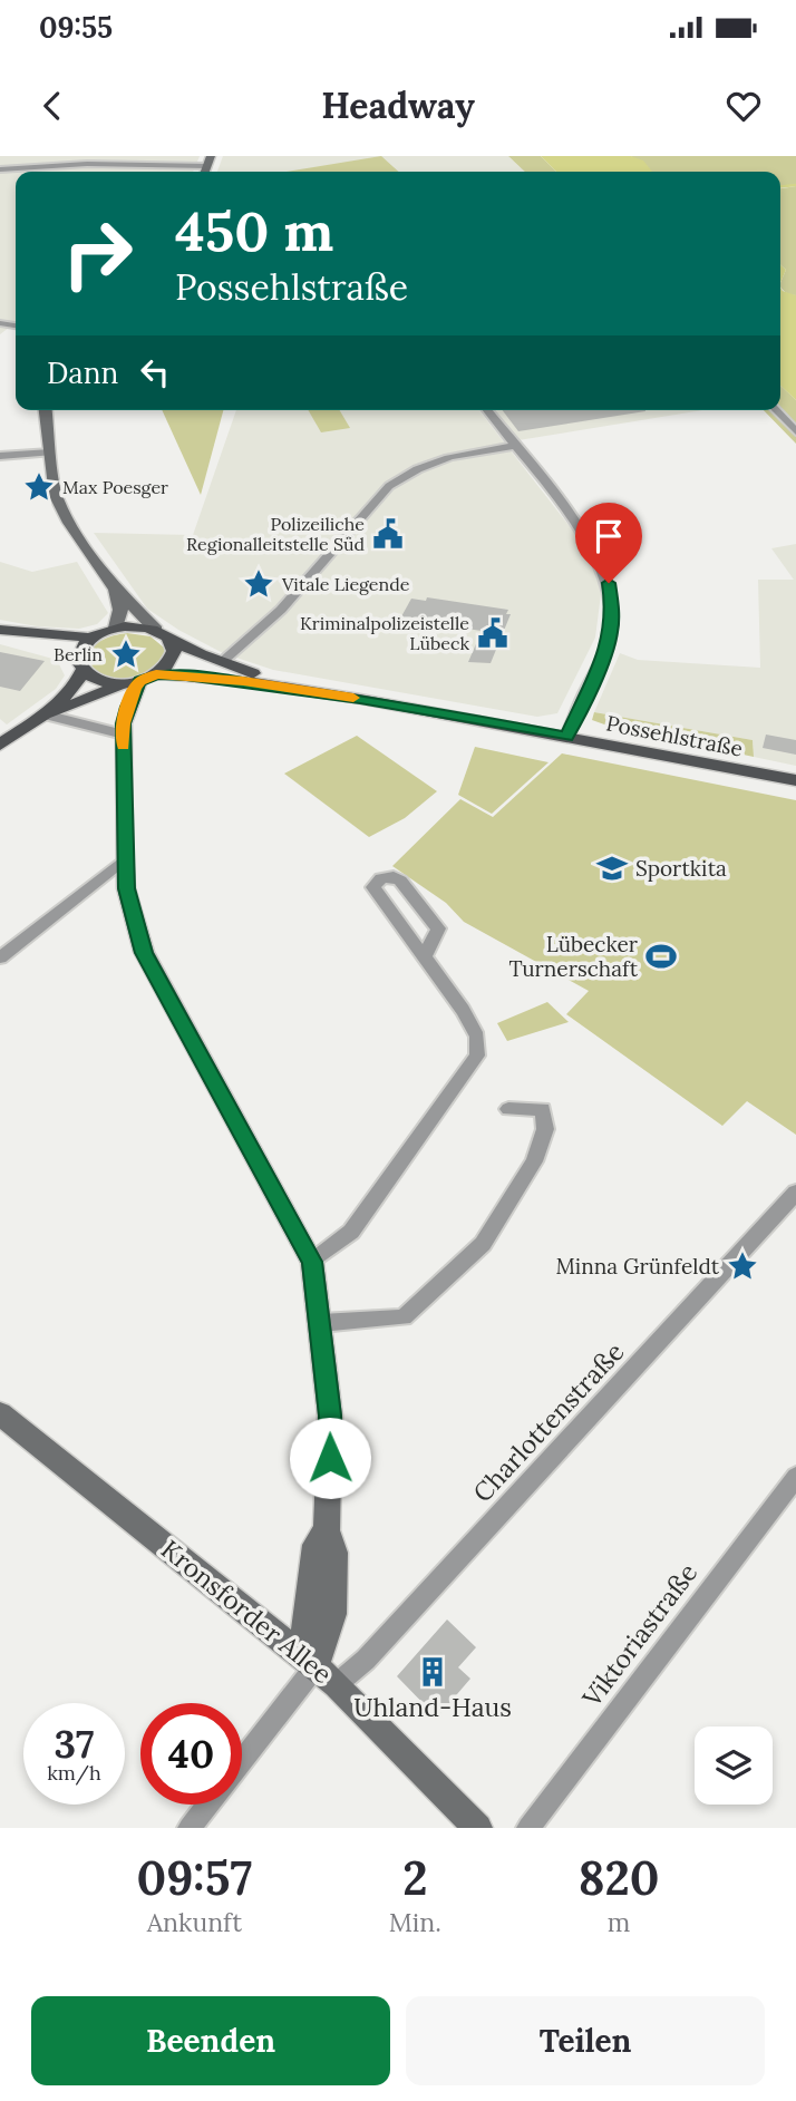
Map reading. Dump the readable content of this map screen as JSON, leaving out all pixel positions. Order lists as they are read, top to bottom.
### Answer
{
  "streets": {
    "main road": ["Possehlstraße", "Kronsforder Allee"],
    "street": ["Charlottenstraße", "Viktoriastraße"]
  },
  "crossings": [
    ["Charlottenstraße", "Kronsforder Allee"]
  ],
  "places": {
    "place": [
      "Max Poesger",
      "Vitale Liegende",
      "Berlin",
      "Minna Grünfeldt"
    ],
    "public building": ["Polizeiliche Regionalleitstelle Süd", "Kriminalpolizeistelle Lübeck"],
    "school or university": ["Sportkita"],
    "sports": ["Lübecker Turnerschaft"],
    "building": ["Uhland-Haus"]
  },
  "page": {
    "status": "09:55",
    "header": "Headway",
    "turn": ["450 m", "Possehlstraße"],
    "then": "Dann",
    "speed": "37 km/h",
    "limit": "40",
    "eta": [
      "09:57",
      "Ankunft",
      "2",
      "Min.",
      "820",
      "m"
    ],
    "buttons": ["Beenden", "Teilen"]
  }
}
